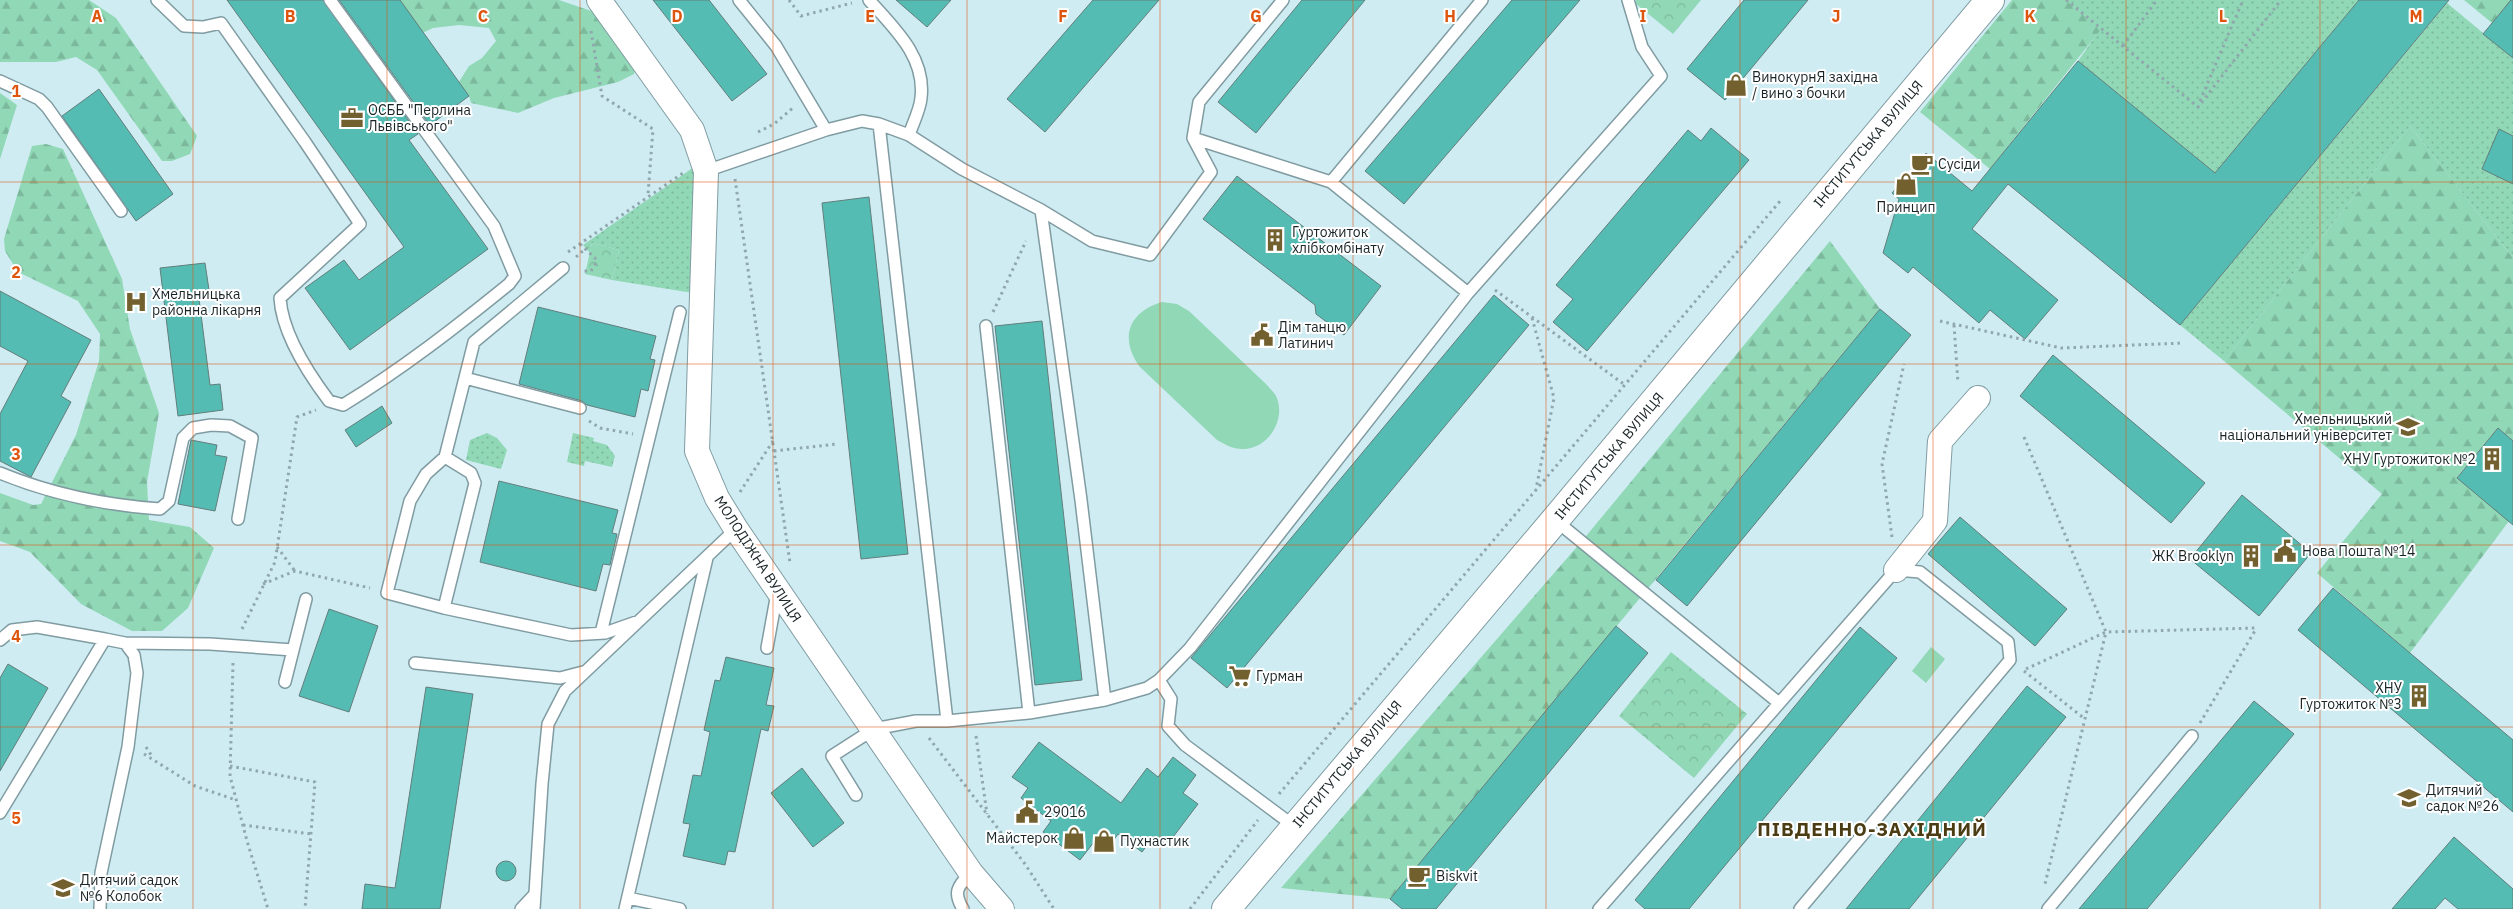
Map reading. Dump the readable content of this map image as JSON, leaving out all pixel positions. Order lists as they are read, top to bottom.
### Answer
{
  "streets": {
    "street": ["ІНСТИТУТСЬКА ВУЛИЦЯ", "МОЛОДІЖНА ВУЛИЦЯ"]
  },
  "districts": ["ПІВДЕННО-ЗАХІДНИЙ"],
  "places": {
    "shop": [
      "ВинокурнЯ західна / вино з бочки",
      "Принцип",
      "Майстерок",
      "Пухнастик"
    ],
    "office": ["ОСББ \"Перлина Львівського\""],
    "cafe": ["Сусіди", "Biskvit"],
    "building": [
      "Гуртожиток хлібкомбінату",
      "ХНУ Гуртожиток №2",
      "ЖК Brooklyn",
      "ХНУ Гуртожиток №3"
    ],
    "hospital": ["Хмельницька районна лікарня"],
    "public building": ["Дім танцю Латинич", "Нова Пошта №14", "29016"],
    "school or university": ["Хмельницький національний університет", "Дитячий садок №26", "Дитячий садок №6 Колобок"],
    "supermarket": ["Гурман"]
  },
  "grid": {
    "columns": [
      "A",
      "B",
      "C",
      "D",
      "E",
      "F",
      "G",
      "H",
      "I",
      "J",
      "K",
      "L",
      "M"
    ],
    "rows": [
      "1",
      "2",
      "3",
      "4",
      "5"
    ]
  }
}
